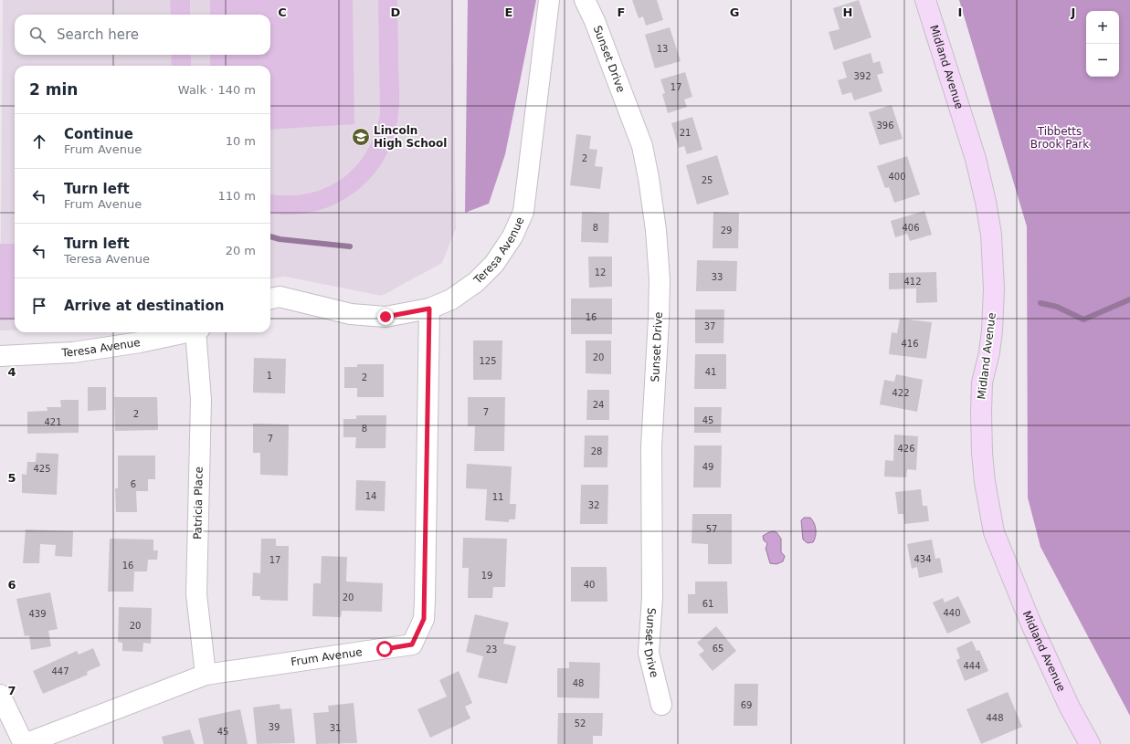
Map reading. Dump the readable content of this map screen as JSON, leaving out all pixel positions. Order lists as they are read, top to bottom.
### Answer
{
  "streets": {
    "street": [
      "Sunset Drive",
      "Midland Avenue",
      "Teresa Avenue",
      "Patricia Place",
      "Frum Avenue"
    ]
  },
  "crossings": [
    ["Teresa Avenue", "Frum Avenue"],
    ["Patricia Place", "Frum Avenue"]
  ],
  "parks": ["Tibbetts Brook Park"],
  "places": {
    "school or university": ["Lincoln High School"]
  },
  "house_numbers": [
    "13",
    "392",
    "17",
    "396",
    "21",
    "2",
    "400",
    "25",
    "8",
    "406",
    "29",
    "12",
    "33",
    "412",
    "16",
    "37",
    "416",
    "20",
    "125",
    "41",
    "1",
    "2",
    "422",
    "24",
    "7",
    "2",
    "45",
    "421",
    "8",
    "7",
    "426",
    "28",
    "49",
    "425",
    "6",
    "14",
    "11",
    "32",
    "57",
    "434",
    "17",
    "16",
    "19",
    "40",
    "20",
    "61",
    "440",
    "439",
    "20",
    "65",
    "23",
    "444",
    "447",
    "48",
    "69",
    "448",
    "52",
    "39",
    "31",
    "45"
  ],
  "page": {
    "map_buttons": ["+", "−"],
    "search": "Search here",
    "heading": ["2 min", "Walk · 140 m"],
    "list": [
      ["Continue", "Frum Avenue", "10 m"],
      ["Turn left", "Frum Avenue", "110 m"],
      ["Turn left", "Teresa Avenue", "20 m"],
      "Arrive at destination"
    ]
  },
  "grid": {
    "columns": [
      "C",
      "D",
      "E",
      "F",
      "G",
      "H",
      "I",
      "J"
    ],
    "rows": [
      "4",
      "5",
      "6",
      "7"
    ]
  }
}
